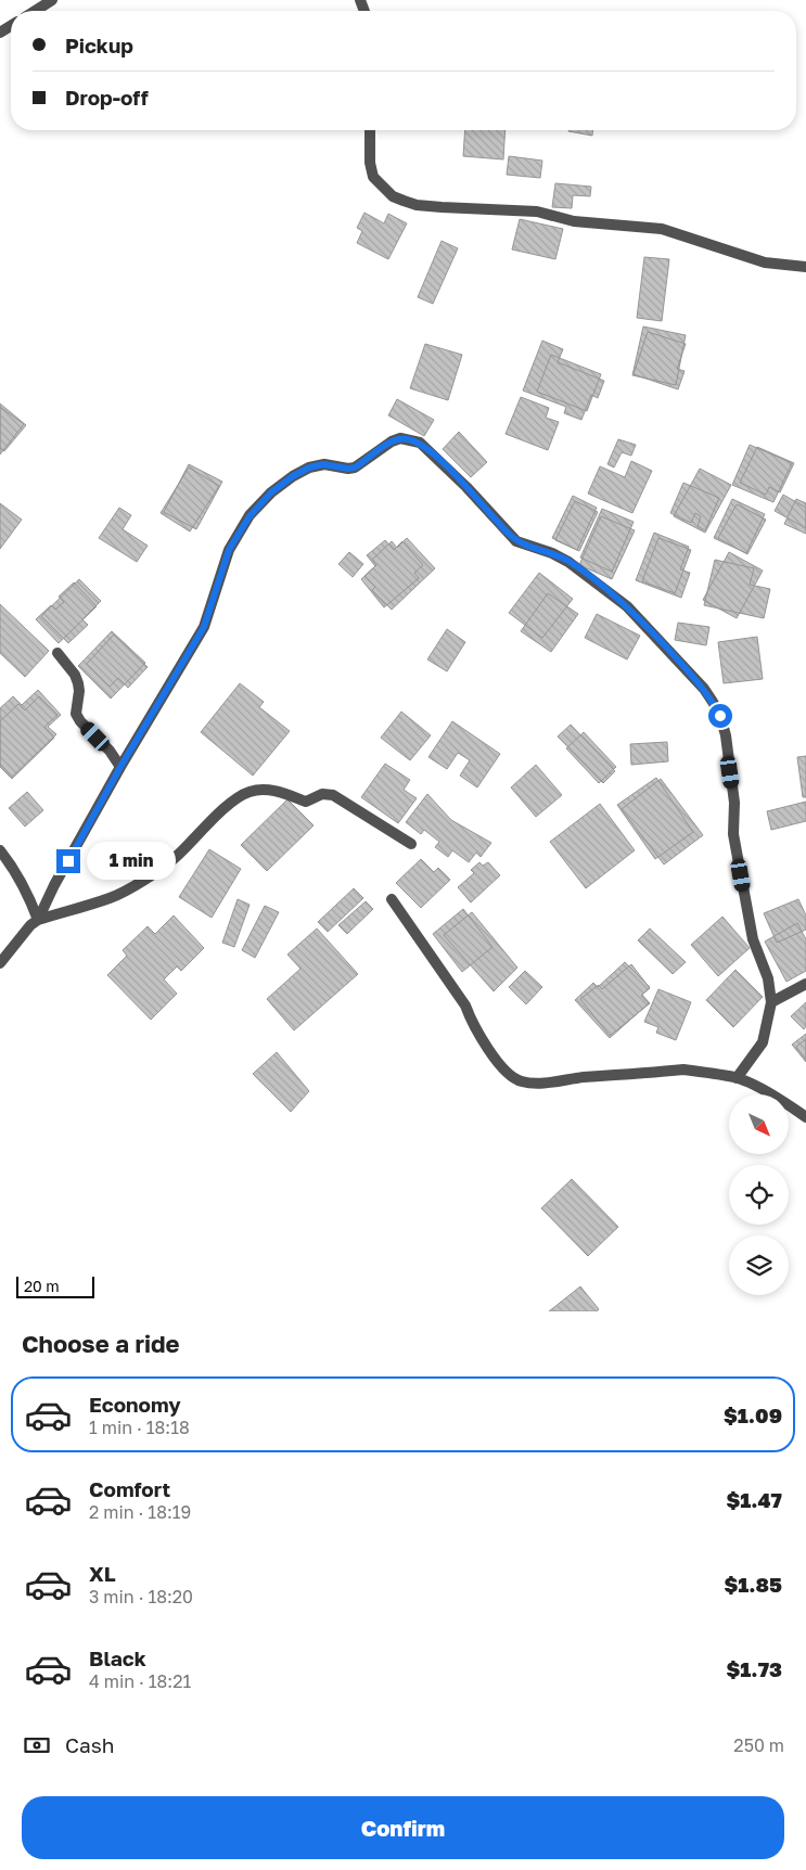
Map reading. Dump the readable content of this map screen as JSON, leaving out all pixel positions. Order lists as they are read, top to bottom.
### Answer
{
  "scale_bar": "20 m",
  "north": "bottom right",
  "page": {
    "banner": ["Pickup", "Drop-off"],
    "bubble": "1 min",
    "scale": "20 m",
    "heading": "Choose a ride",
    "list": [
      {
        "name": "Economy",
        "note": "1 min · 18:18",
        "value": "$1.09"
      },
      {
        "name": "Comfort",
        "note": "2 min · 18:19",
        "value": "$1.47"
      },
      {
        "name": "XL",
        "note": "3 min · 18:20",
        "value": "$1.85"
      },
      {
        "name": "Black",
        "note": "4 min · 18:21",
        "value": "$1.73"
      }
    ],
    "pay": ["Cash", "250 m"],
    "buttons": "Confirm"
  }
}
